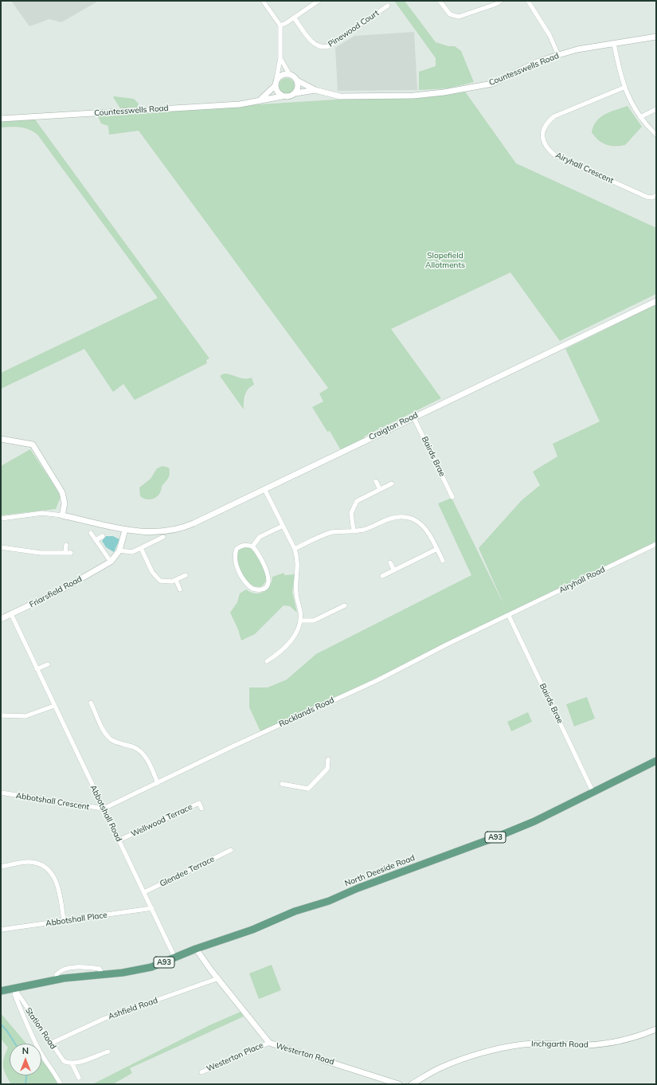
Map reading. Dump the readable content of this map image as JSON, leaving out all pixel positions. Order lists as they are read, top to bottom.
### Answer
{
  "streets": {
    "main road": ["A93", "North Deeside Road"],
    "street": [
      "Pinewood Court",
      "Countesswells Road",
      "Airyhall Crescent",
      "Craigton Road",
      "Bairds Brae",
      "Airyhall Road",
      "Friarsfield Road",
      "Rocklands Road",
      "Abbotshall Crescent",
      "Abbotshall Road",
      "Wellwood Terrace",
      "Glendee Terrace",
      "Abbotshall Place",
      "Ashfield Road",
      "Station Road",
      "Inchgarth Road",
      "Westerton Road",
      "Westerton Place"
    ]
  },
  "crossings": [
    ["Craigton Road", "Bairds Brae"],
    ["Bairds Brae", "Airyhall Road"],
    ["Bairds Brae", "Rocklands Road"],
    ["Bairds Brae", "North Deeside Road"],
    ["Airyhall Road", "Rocklands Road"],
    ["Friarsfield Road", "Abbotshall Road"],
    ["Rocklands Road", "Abbotshall Crescent"],
    ["Rocklands Road", "Abbotshall Road"],
    ["Abbotshall Crescent", "Abbotshall Road"],
    ["Abbotshall Road", "Wellwood Terrace"],
    ["Abbotshall Road", "North Deeside Road"],
    ["Abbotshall Road", "Glendee Terrace"],
    ["Abbotshall Road", "Abbotshall Place"],
    ["North Deeside Road", "Station Road"],
    ["North Deeside Road", "Westerton Road"],
    ["Ashfield Road", "Station Road"],
    ["Ashfield Road", "Westerton Road"],
    ["Westerton Road", "Westerton Place"]
  ],
  "parks": ["Slopefield Allotments"],
  "north": "top"
}
